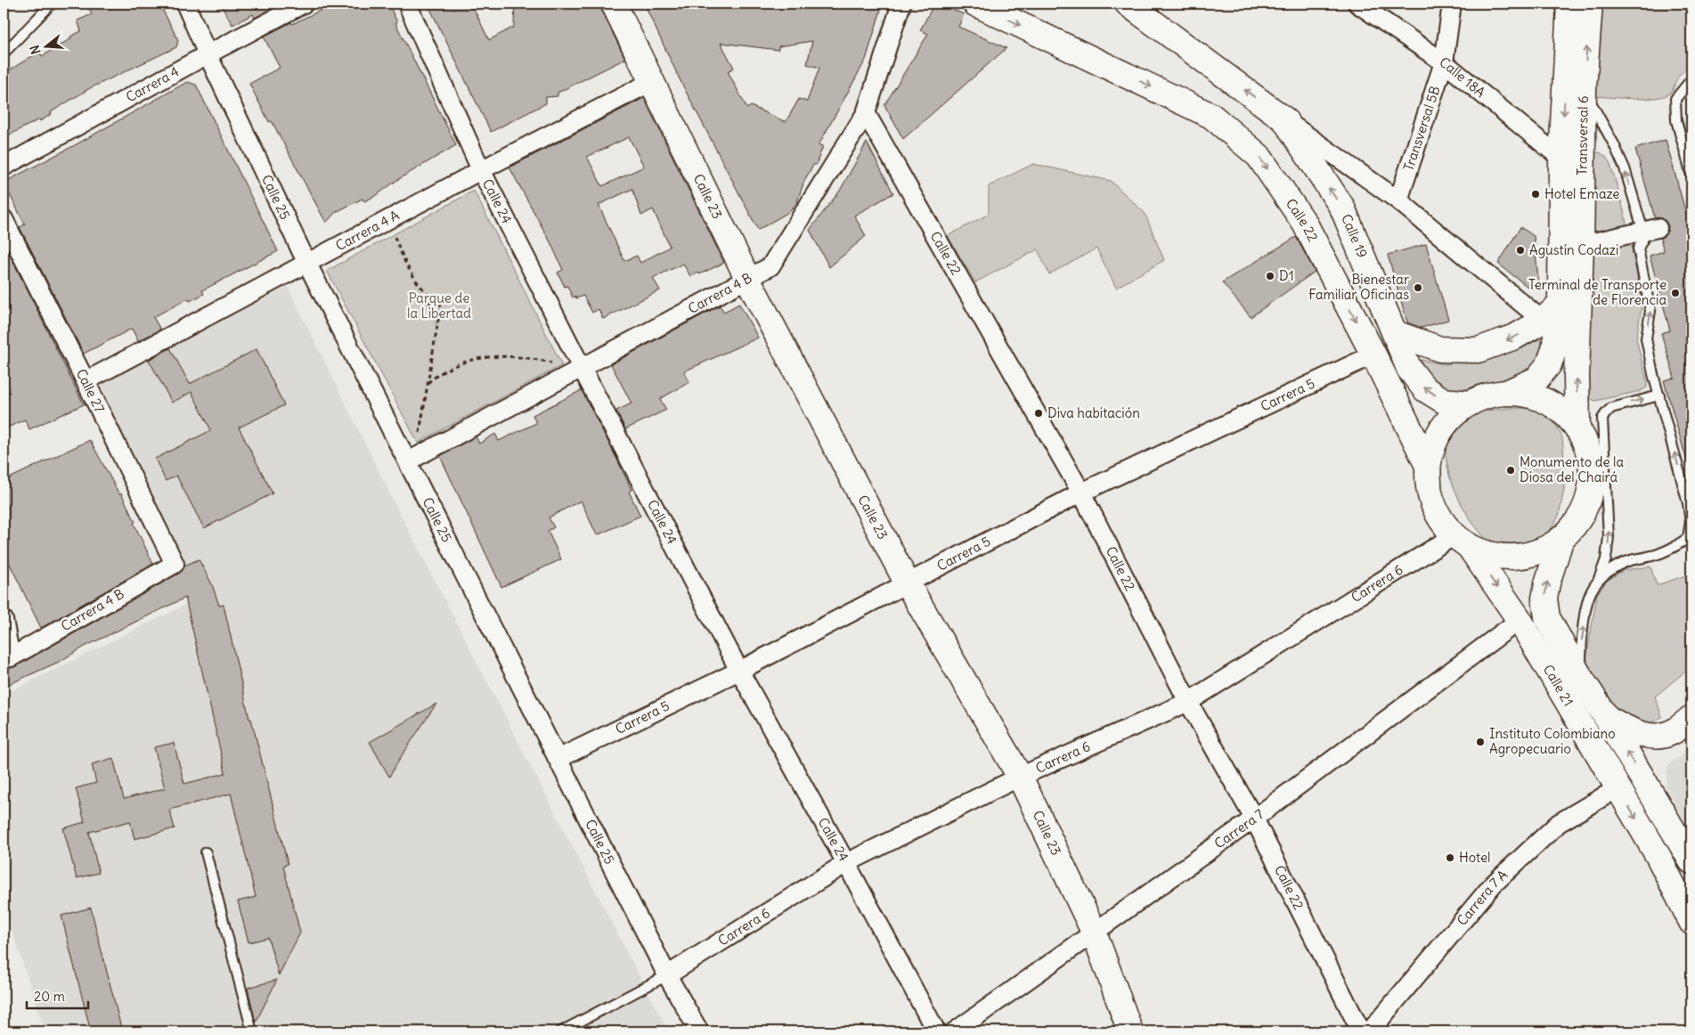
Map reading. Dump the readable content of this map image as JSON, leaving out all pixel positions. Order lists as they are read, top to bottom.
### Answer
{
  "streets": {
    "main road": [
      "Transversal 6",
      "Calle 23",
      "Calle 22",
      "Calle 19",
      "Calle 21"
    ],
    "street": [
      "Calle 18A",
      "Carrera 4",
      "Transversal 5B",
      "Calle 25",
      "Calle 24",
      "Carrera 4 A",
      "Carrera 4 B",
      "Calle 27",
      "Carrera 5",
      "Carrera 6",
      "Carrera 7",
      "Carrera 7 A"
    ]
  },
  "crossings": [
    ["Calle 18A", "Transversal 5B"],
    ["Calle 18A", "Transversal 6"],
    ["Carrera 4", "Calle 25"],
    ["Transversal 5B", "Calle 19"],
    ["Transversal 6", "Calle 21"],
    ["Calle 23", "Carrera 4 A"],
    ["Calle 23", "Carrera 4 B"],
    ["Calle 23", "Carrera 5"],
    ["Calle 23", "Carrera 6"],
    ["Calle 23", "Carrera 7"],
    ["Calle 25", "Carrera 4 A"],
    ["Calle 25", "Carrera 4 B"],
    ["Calle 25", "Carrera 5"],
    ["Calle 25", "Carrera 6"],
    ["Calle 24", "Carrera 4 A"],
    ["Calle 24", "Carrera 4 B"],
    ["Calle 24", "Carrera 5"],
    ["Calle 24", "Carrera 6"],
    ["Calle 22", "Carrera 4 B"],
    ["Calle 22", "Carrera 5"],
    ["Calle 22", "Carrera 6"],
    ["Calle 22", "Calle 21"],
    ["Calle 22", "Carrera 7"],
    ["Carrera 4 A", "Calle 27"],
    ["Calle 19", "Calle 21"],
    ["Carrera 4 B", "Calle 27"],
    ["Carrera 6", "Calle 21"],
    ["Calle 21", "Carrera 7"],
    ["Calle 21", "Carrera 7 A"]
  ],
  "one_way": ["Calle 19"],
  "parks": ["Parque de la Libertad"],
  "places": [
    "Hotel Emaze",
    "Agustín Codazi",
    "D1",
    "Bienestar Familiar Oficinas",
    "Terminal de Transporte de Florencia",
    "Diva habitación",
    "Monumento de la Diosa del Chairá",
    "Instituto Colombiano Agropecuario",
    "Hotel"
  ],
  "scale_bar": "20 m",
  "north": "left"
}
